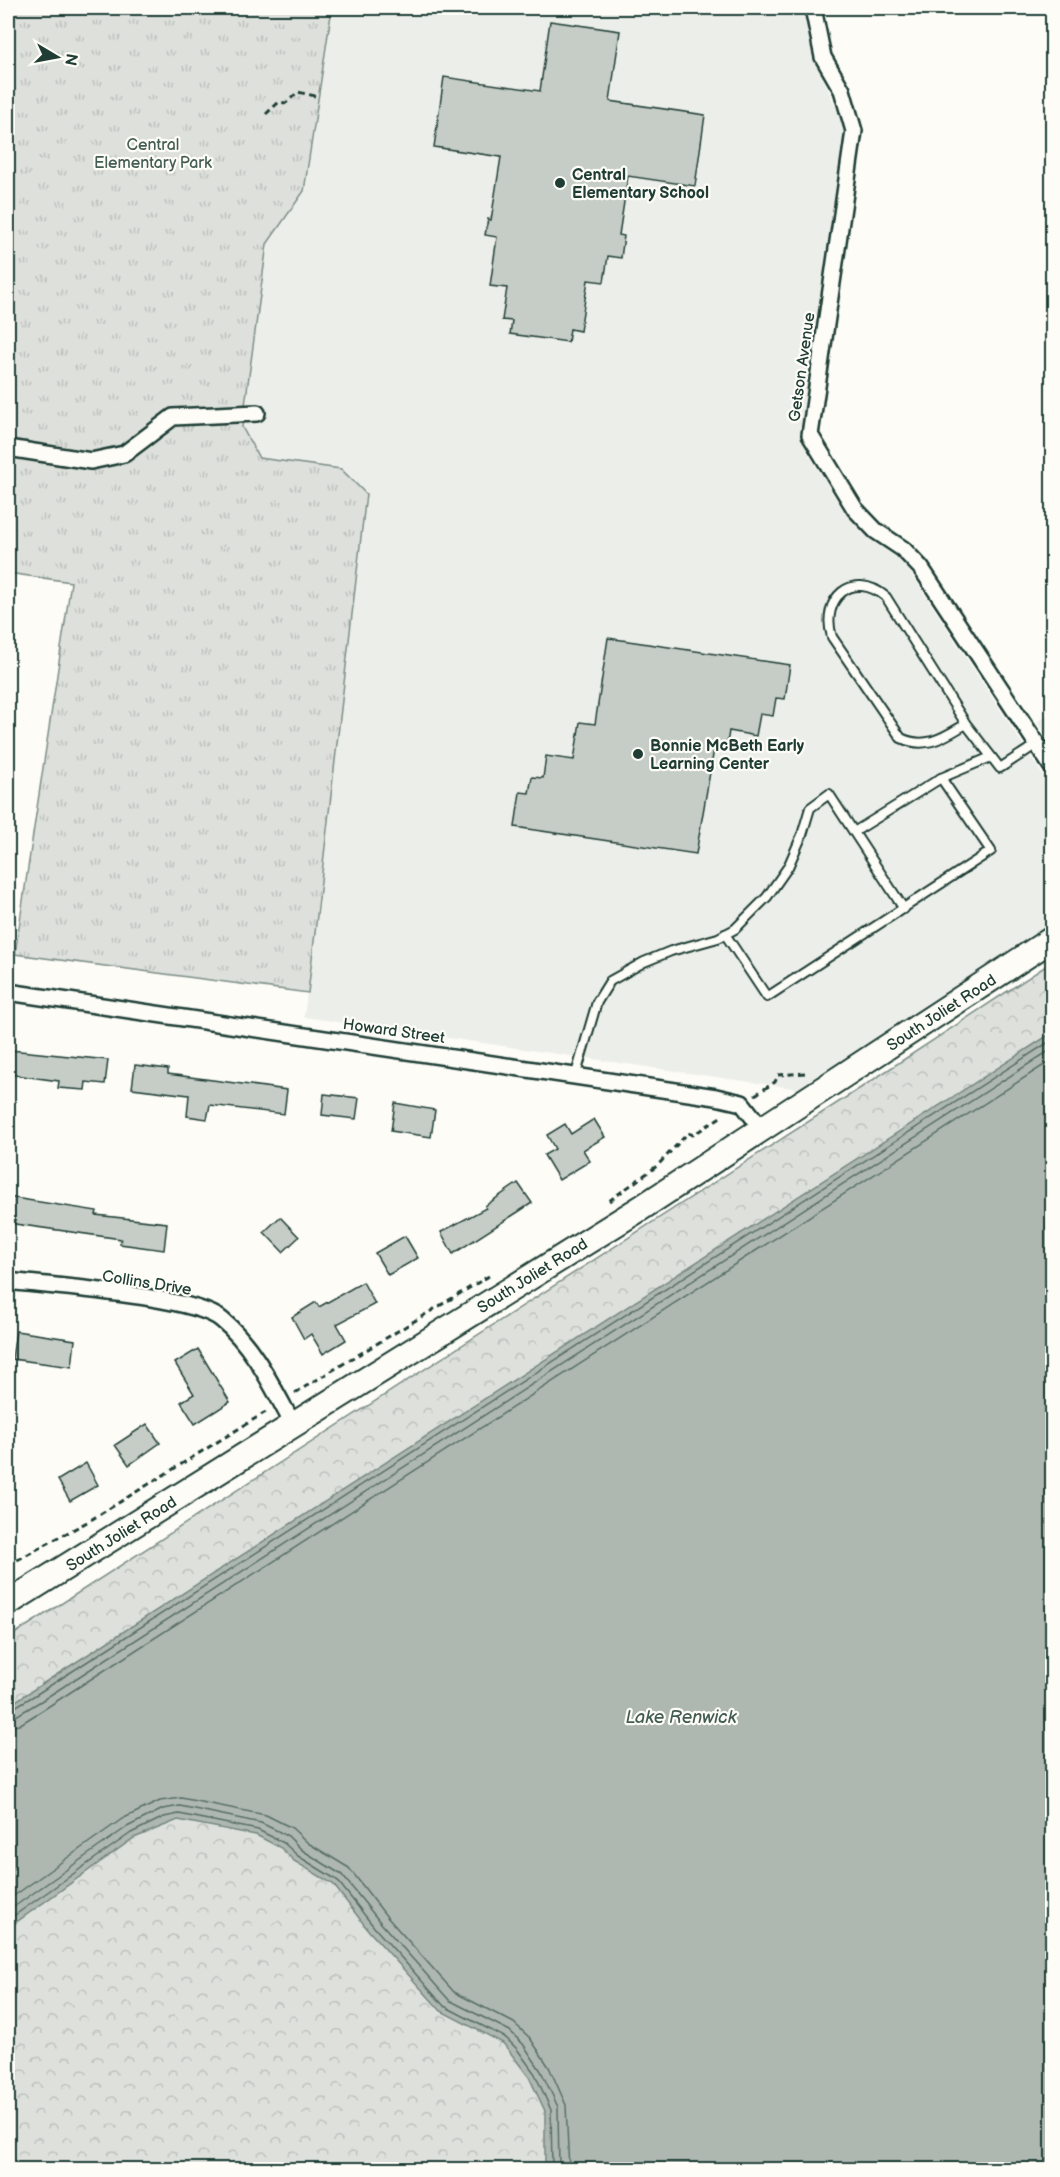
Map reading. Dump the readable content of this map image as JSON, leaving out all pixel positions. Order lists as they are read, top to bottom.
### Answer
{
  "streets": {
    "main road": ["South Joliet Road"],
    "street": ["Getson Avenue", "Howard Street", "Collins Drive"]
  },
  "crossings": [
    ["South Joliet Road", "Howard Street"],
    ["South Joliet Road", "Collins Drive"]
  ],
  "water": ["Lake Renwick"],
  "parks": ["Central Elementary Park"],
  "places": ["Central Elementary School", "Bonnie McBeth Early Learning Center"],
  "north": "right"
}
